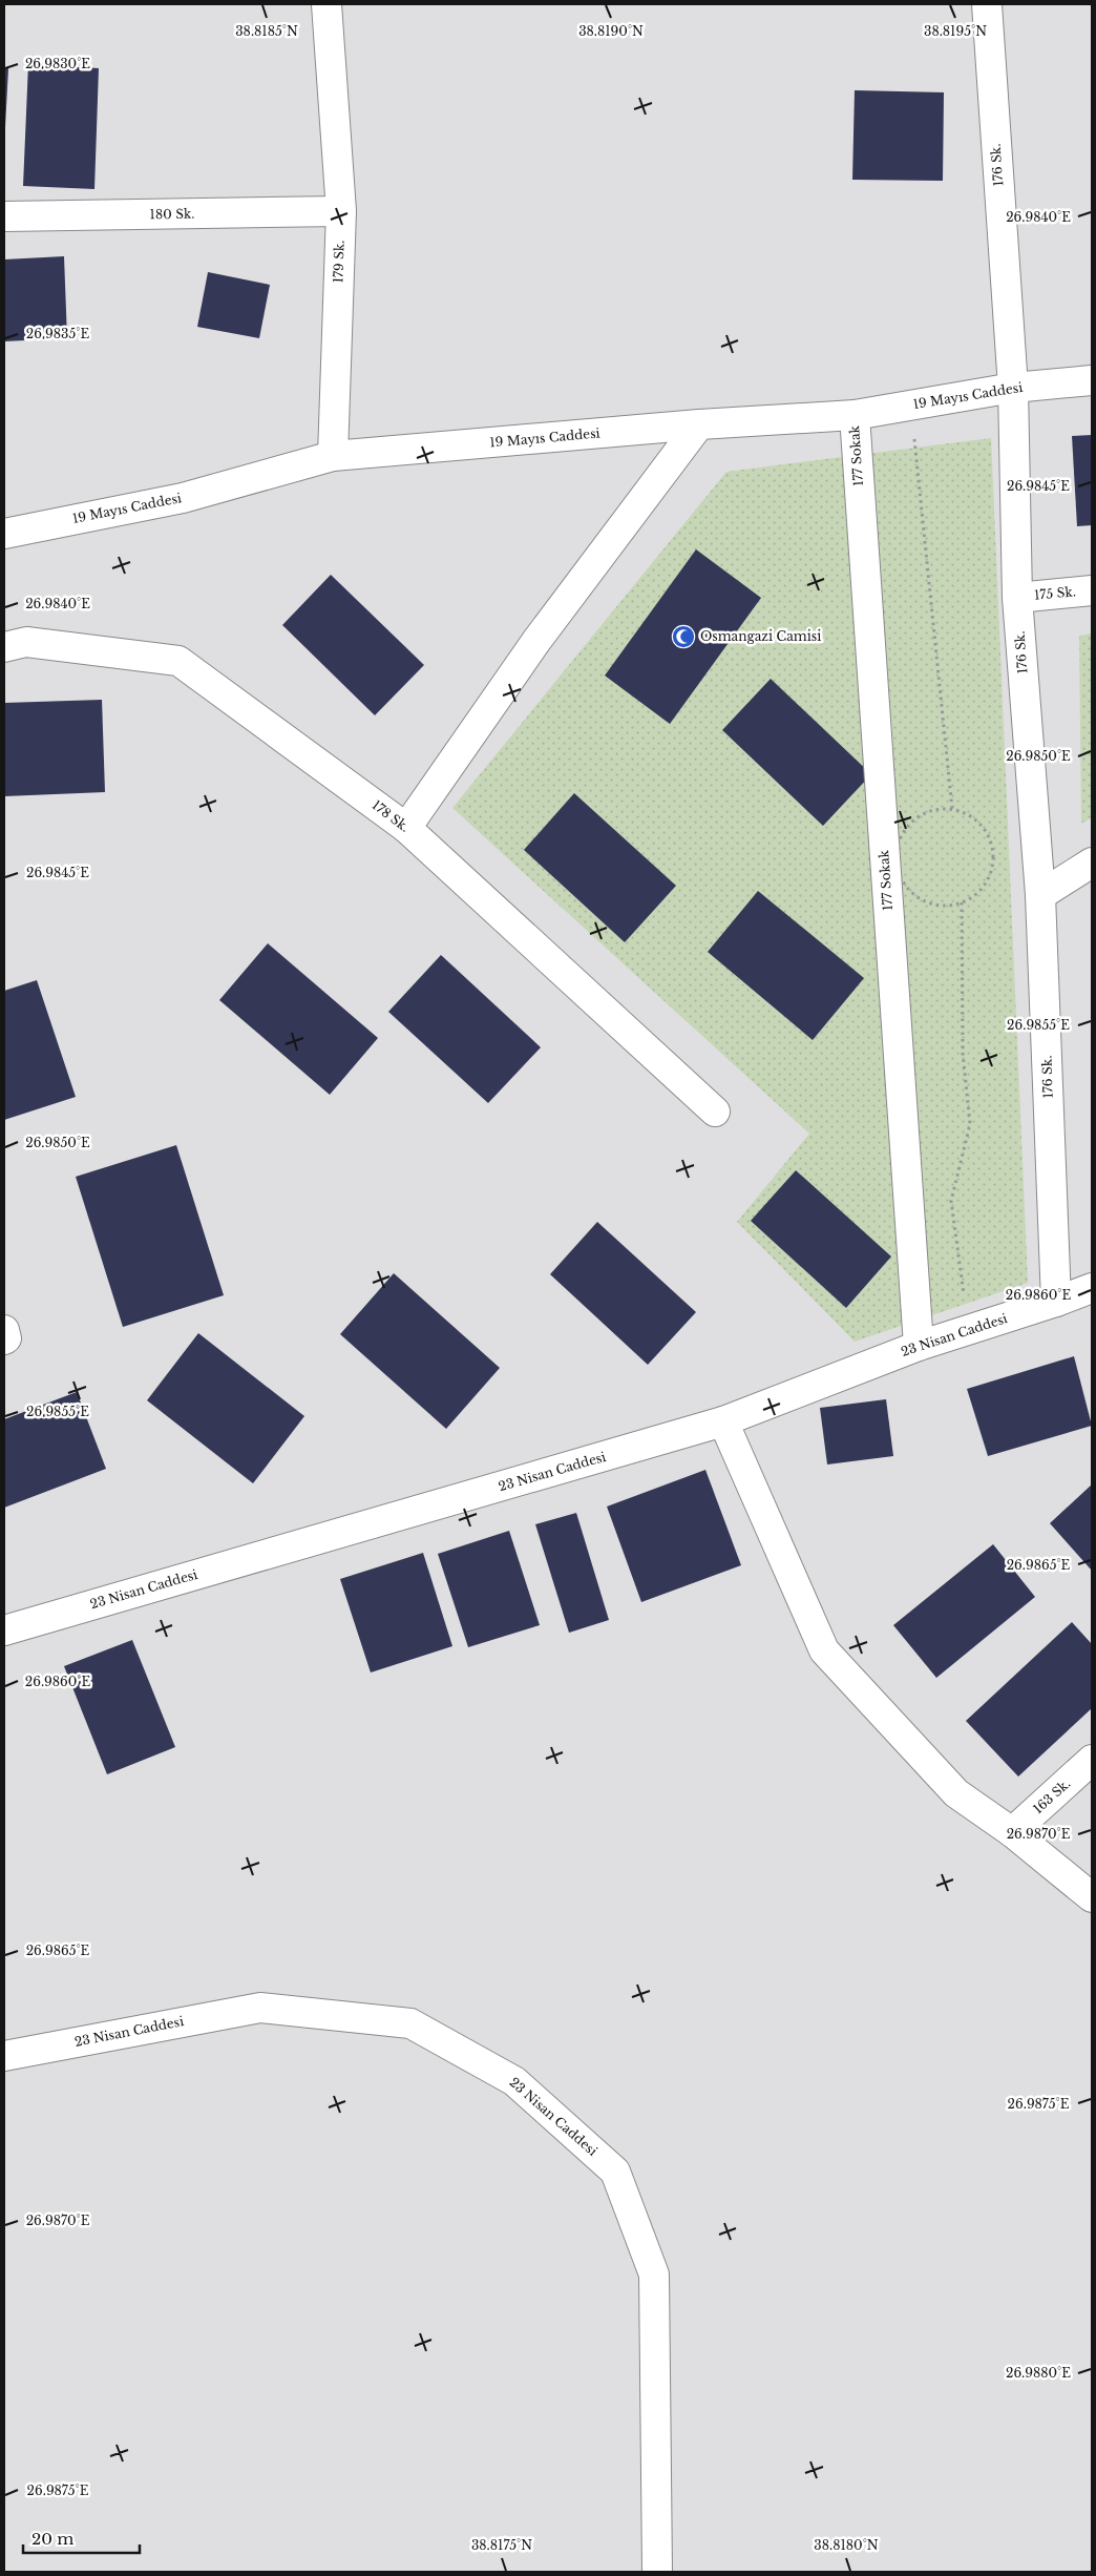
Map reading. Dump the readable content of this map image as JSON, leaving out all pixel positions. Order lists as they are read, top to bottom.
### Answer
{
  "streets": {
    "street": [
      "176 Sk.",
      "180 Sk.",
      "179 Sk.",
      "19 Mayıs Caddesi",
      "177 Sokak",
      "175 Sk.",
      "178 Sk.",
      "23 Nisan Caddesi",
      "163 Sk."
    ]
  },
  "crossings": [
    ["176 Sk.", "19 Mayıs Caddesi"],
    ["176 Sk.", "175 Sk."],
    ["176 Sk.", "23 Nisan Caddesi"],
    ["180 Sk.", "179 Sk."],
    ["179 Sk.", "19 Mayıs Caddesi"],
    ["19 Mayıs Caddesi", "177 Sokak"],
    ["177 Sokak", "23 Nisan Caddesi"]
  ],
  "places": {
    "mosque": ["Osmangazi Camisi"]
  },
  "scale_bar": "20 m",
  "coordinates": [
    "38.8185°N",
    "38.8190°N",
    "38.8195°N",
    "26.9830°E",
    "26.9840°E",
    "26.9835°E",
    "26.9845°E",
    "26.9850°E",
    "26.9855°E",
    "26.9860°E",
    "26.9865°E",
    "26.9870°E",
    "26.9875°E",
    "26.9880°E",
    "38.8175°N",
    "38.8180°N"
  ]
}
